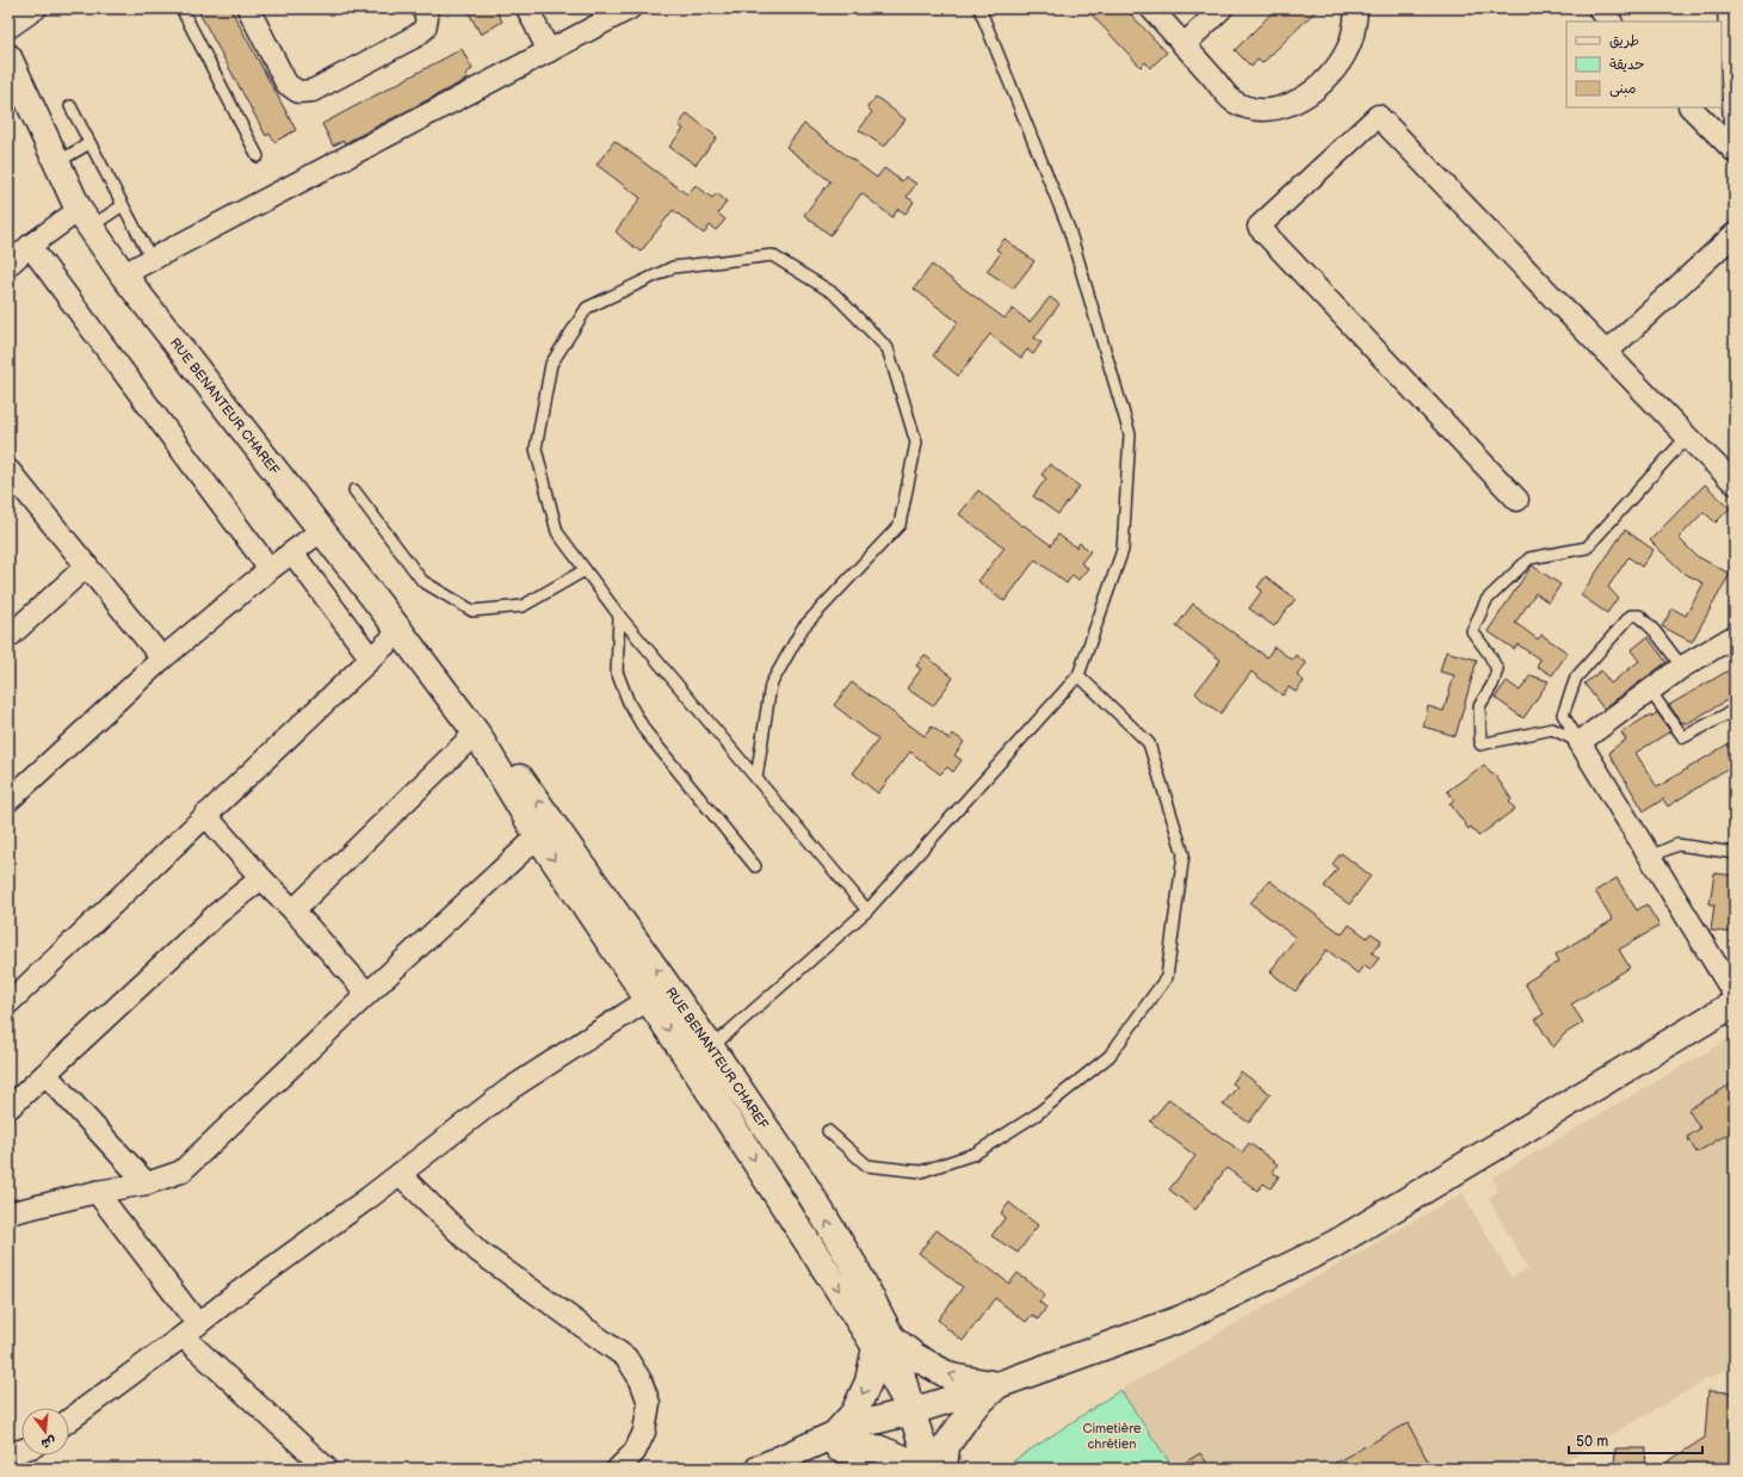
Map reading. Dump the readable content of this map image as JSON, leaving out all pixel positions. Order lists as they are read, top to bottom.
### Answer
{
  "streets": {
    "main road": ["RUE BENANTEUR CHAREF"]
  },
  "parks": ["Cimetière chrétien"],
  "legend": ["طريق", "حديقة", "مبنى"],
  "scale_bar": "50 m",
  "north": "bottom"
}
